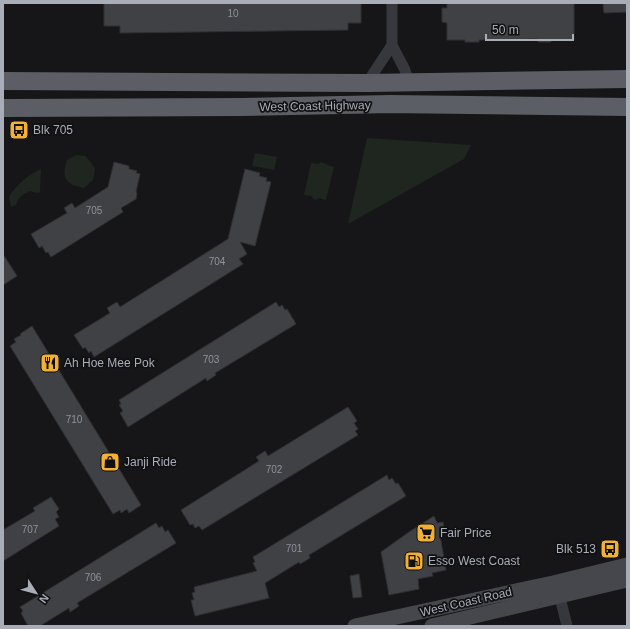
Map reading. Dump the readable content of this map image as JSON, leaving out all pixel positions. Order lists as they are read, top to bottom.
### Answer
{
  "streets": {
    "highway": ["West Coast Highway"],
    "main road": ["West Coast Road"]
  },
  "places": {
    "bus stop": ["Blk 705", "Blk 513"],
    "restaurant": ["Ah Hoe Mee Pok"],
    "shop": ["Janji Ride"],
    "supermarket": ["Fair Price"],
    "fuel station": ["Esso West Coast"]
  },
  "house_numbers": [
    "10",
    "705",
    "704",
    "703",
    "710",
    "702",
    "707",
    "701",
    "706"
  ],
  "scale_bar": "50 m",
  "north": "bottom right"
}
